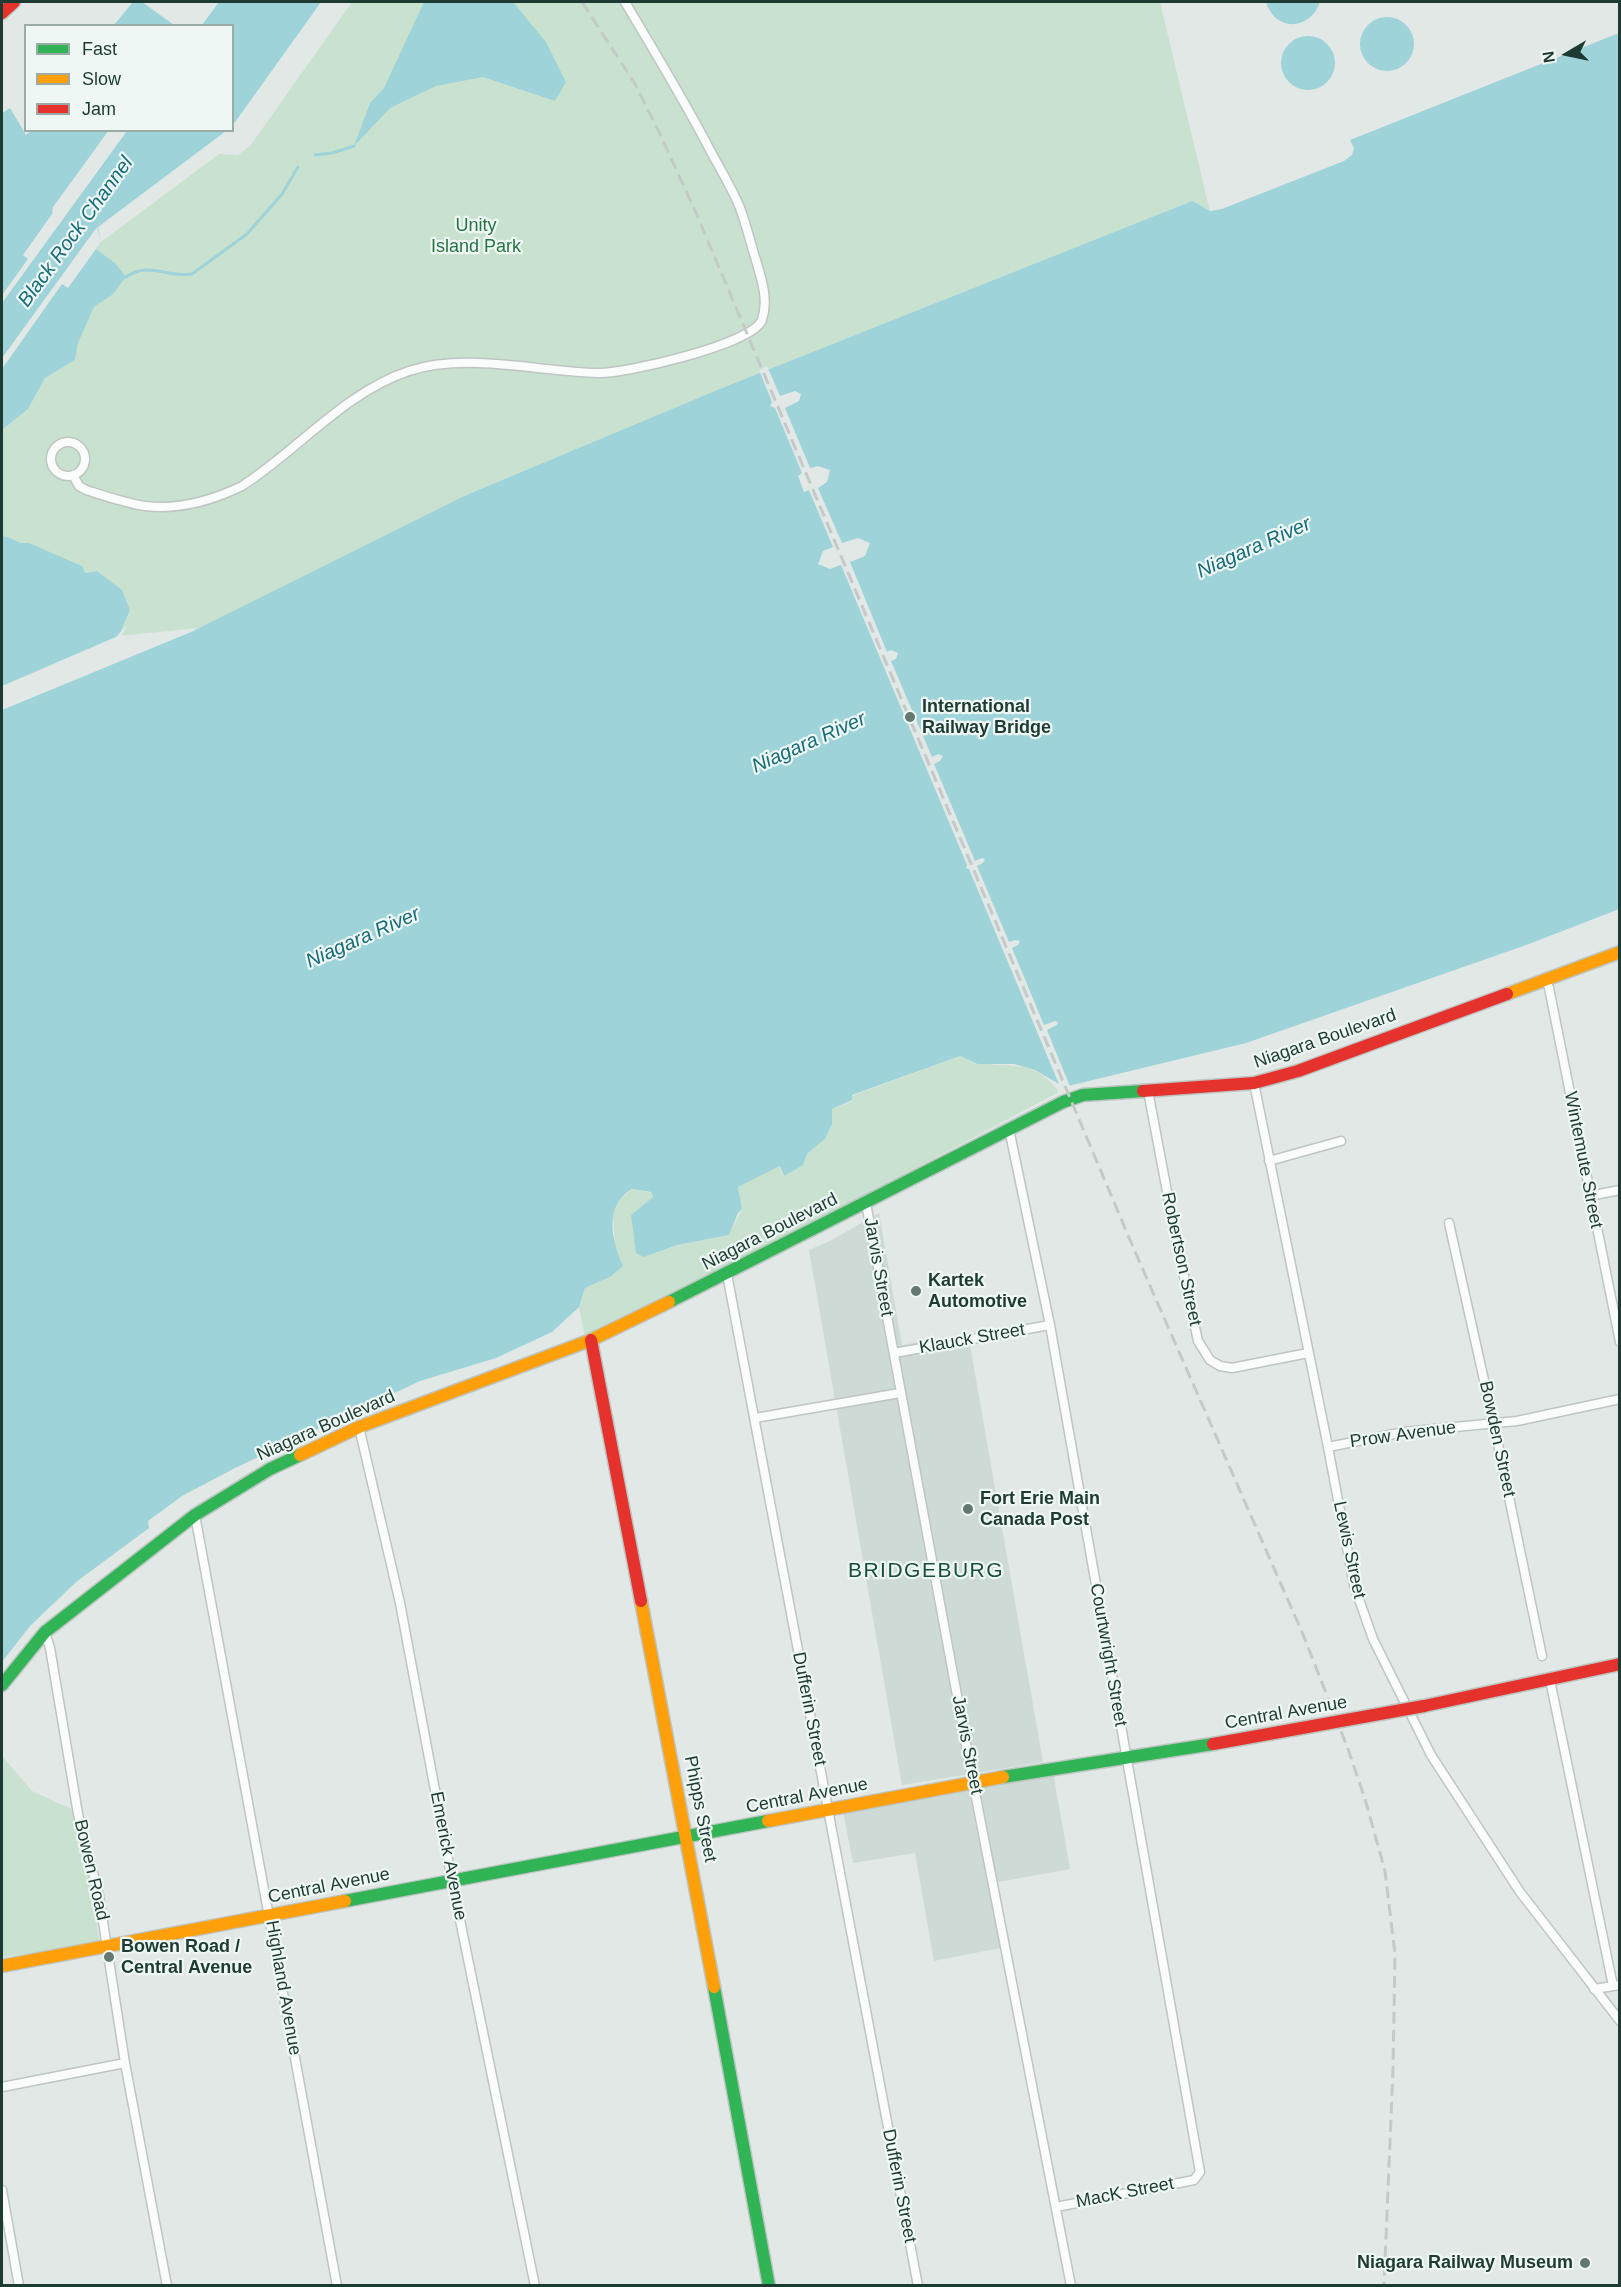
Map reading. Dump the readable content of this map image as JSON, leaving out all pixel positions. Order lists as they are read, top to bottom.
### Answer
{
  "streets": {
    "main road": ["Niagara Boulevard", "Central Avenue", "Phipps Street"],
    "street": [
      "Wintemute Street",
      "Robertson Street",
      "Jarvis Street",
      "Klauck Street",
      "Prow Avenue",
      "Bowden Street",
      "Lewis Street",
      "Courtwright Street",
      "Dufferin Street",
      "Emerick Avenue",
      "Bowen Road",
      "Highland Avenue",
      "MacK Street"
    ]
  },
  "crossings": [
    ["Niagara Boulevard", "Wintemute Street"],
    ["Niagara Boulevard", "Robertson Street"],
    ["Niagara Boulevard", "Jarvis Street"],
    ["Niagara Boulevard", "Lewis Street"],
    ["Niagara Boulevard", "Courtwright Street"],
    ["Niagara Boulevard", "Dufferin Street"],
    ["Niagara Boulevard", "Phipps Street"],
    ["Niagara Boulevard", "Emerick Avenue"],
    ["Niagara Boulevard", "Bowen Road"],
    ["Niagara Boulevard", "Highland Avenue"],
    ["Robertson Street", "Lewis Street"],
    ["Jarvis Street", "Klauck Street"],
    ["Jarvis Street", "Central Avenue"],
    ["Jarvis Street", "MacK Street"],
    ["Klauck Street", "Courtwright Street"],
    ["Prow Avenue", "Bowden Street"],
    ["Prow Avenue", "Lewis Street"],
    ["Courtwright Street", "Central Avenue"],
    ["Courtwright Street", "MacK Street"],
    ["Dufferin Street", "Central Avenue"],
    ["Central Avenue", "Phipps Street"],
    ["Central Avenue", "Emerick Avenue"],
    ["Central Avenue", "Bowen Road"],
    ["Central Avenue", "Highland Avenue"]
  ],
  "districts": ["BRIDGEBURG"],
  "water": ["Black Rock Channel", "Niagara River"],
  "parks": ["Unity Island Park"],
  "places": [
    "International Railway Bridge",
    "Kartek Automotive",
    "Fort Erie Main Canada Post",
    "Bowen Road / Central Avenue",
    "Niagara Railway Museum"
  ],
  "legend": ["Fast", "Slow", "Jam"],
  "north": "left"
}
